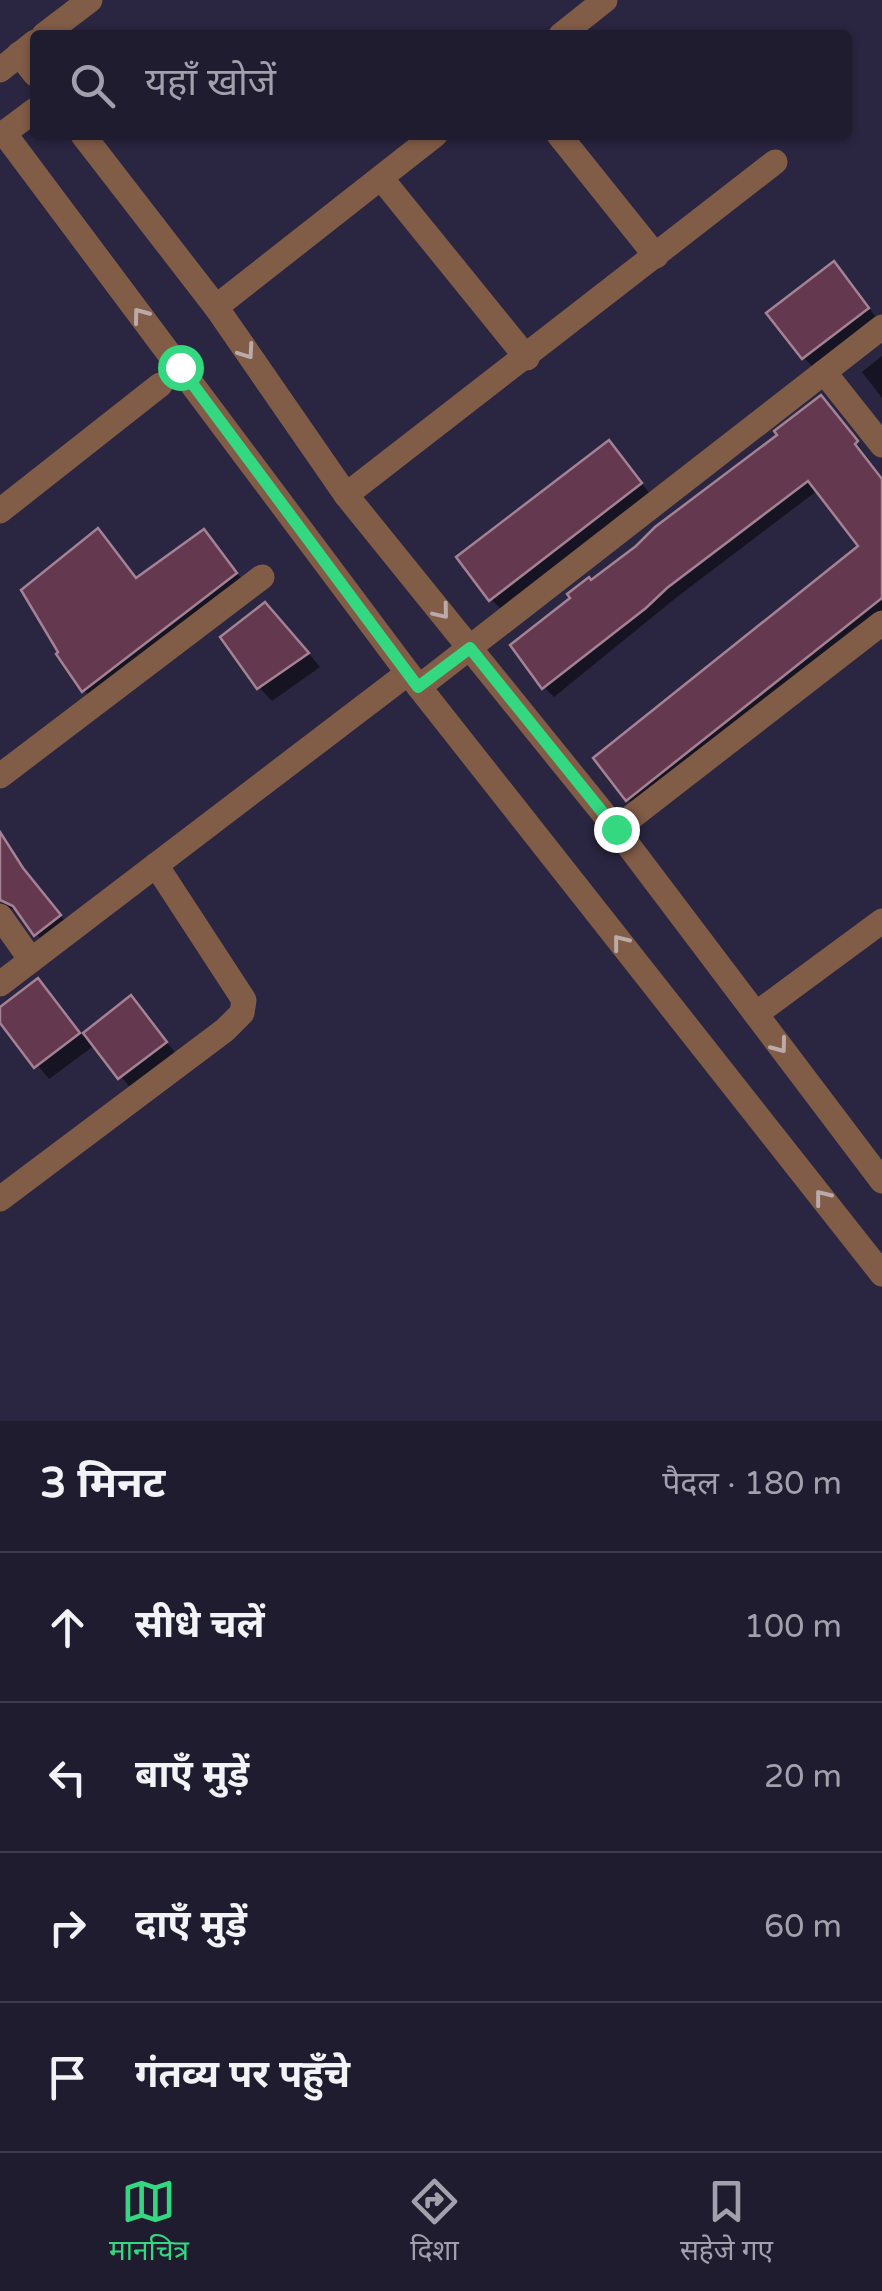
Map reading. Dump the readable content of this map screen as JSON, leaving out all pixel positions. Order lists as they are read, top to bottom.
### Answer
{
  "page": {
    "search": "यहाँ खोजें",
    "heading": ["3 मिनट", "पैदल · 180 m"],
    "list": [
      ["सीधे चलें", "100 m"],
      ["बाएँ मुड़ें", "20 m"],
      ["दाएँ मुड़ें", "60 m"],
      "गंतव्य पर पहुँचे"
    ],
    "nav": ["मानचित्र", "दिशा", "सहेजे गए"]
  }
}
